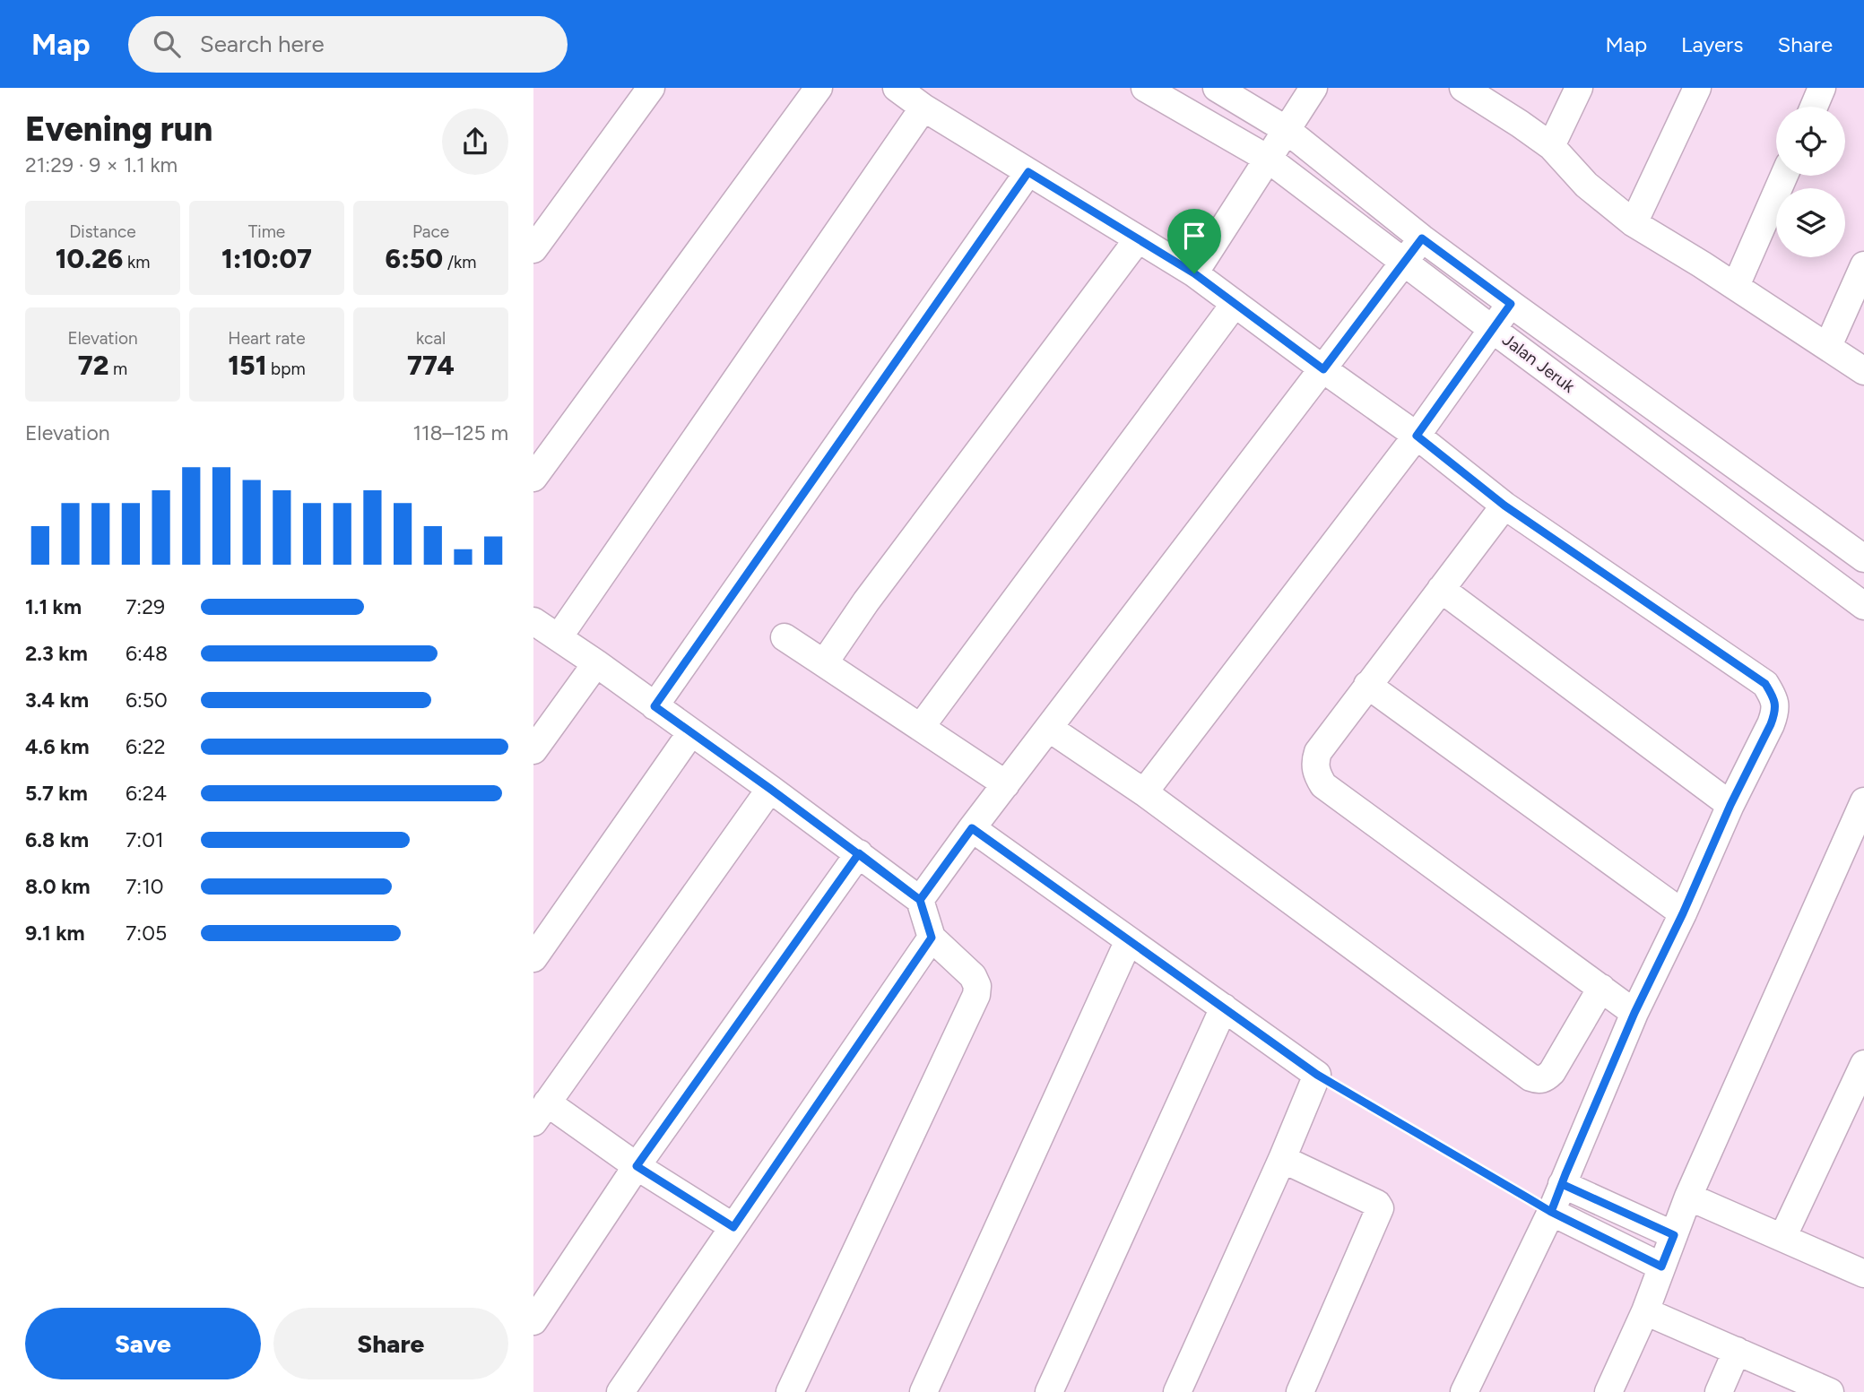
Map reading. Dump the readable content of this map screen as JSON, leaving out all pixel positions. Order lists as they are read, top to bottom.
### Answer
{
  "streets": {
    "street": ["Jalan Jeruk"]
  },
  "page": {
    "header": "Map",
    "search": "Search here",
    "nav": ["Map", "Layers", "Share"],
    "heading": ["Evening run", "21:29 · 9 × 1.1 km"],
    "stats": [
      ["Distance", "10.26 km"],
      ["Time", "1:10:07"],
      ["Pace", "6:50 /km"],
      ["Elevation", "72 m"],
      ["Heart rate", "151 bpm"],
      ["kcal", "774"]
    ],
    "chart": ["Elevation", "118–125 m"],
    "list": [
      {
        "name": "1.1 km",
        "note": "7:29"
      },
      {
        "name": "2.3 km",
        "note": "6:48"
      },
      {
        "name": "3.4 km",
        "note": "6:50"
      },
      {
        "name": "4.6 km",
        "note": "6:22"
      },
      {
        "name": "5.7 km",
        "note": "6:24"
      },
      {
        "name": "6.8 km",
        "note": "7:01"
      },
      {
        "name": "8.0 km",
        "note": "7:10"
      },
      {
        "name": "9.1 km",
        "note": "7:05"
      }
    ],
    "buttons": ["Save", "Share"]
  }
}
